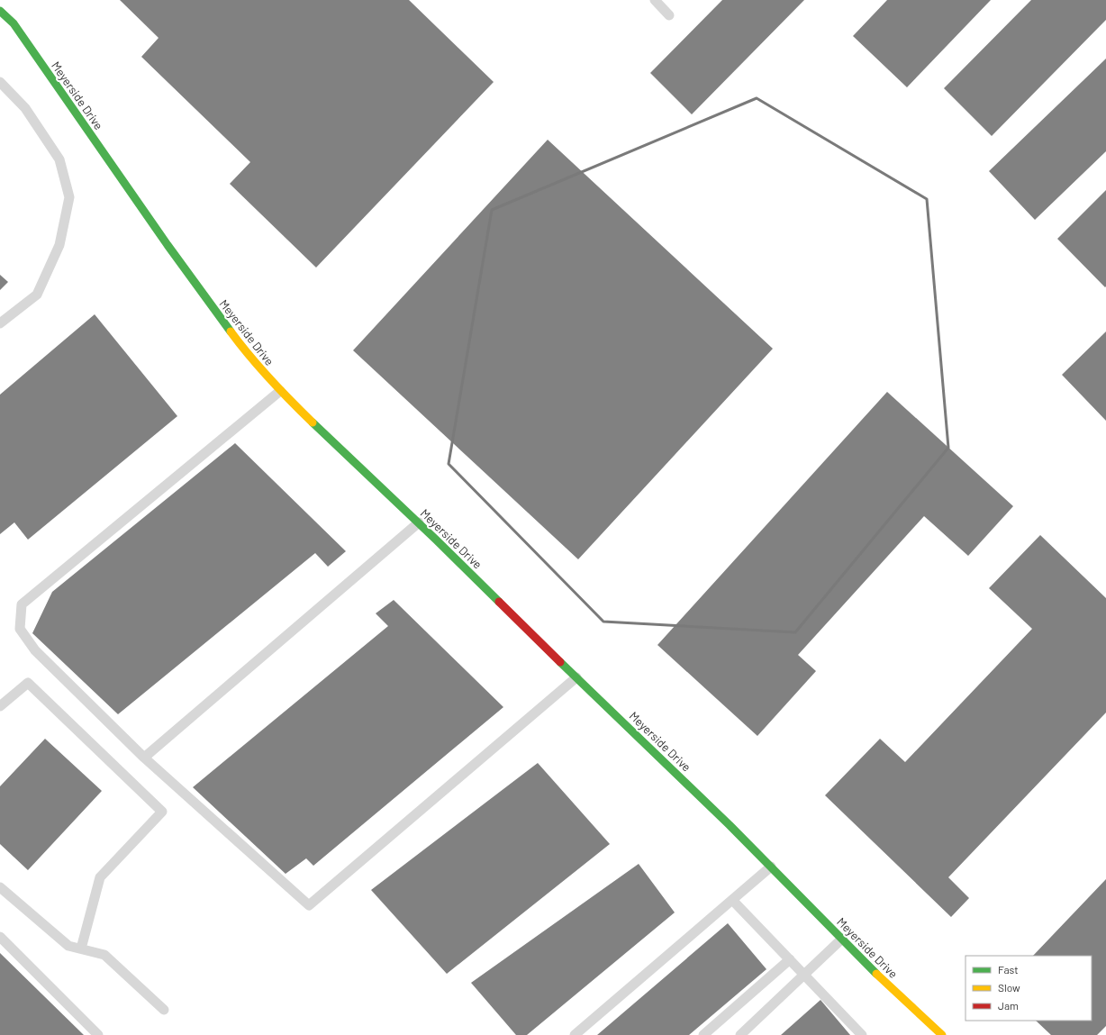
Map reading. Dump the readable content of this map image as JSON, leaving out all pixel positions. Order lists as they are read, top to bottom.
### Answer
{
  "streets": {
    "street": ["Meyerside Drive"]
  },
  "legend": ["Fast", "Slow", "Jam"]
}
